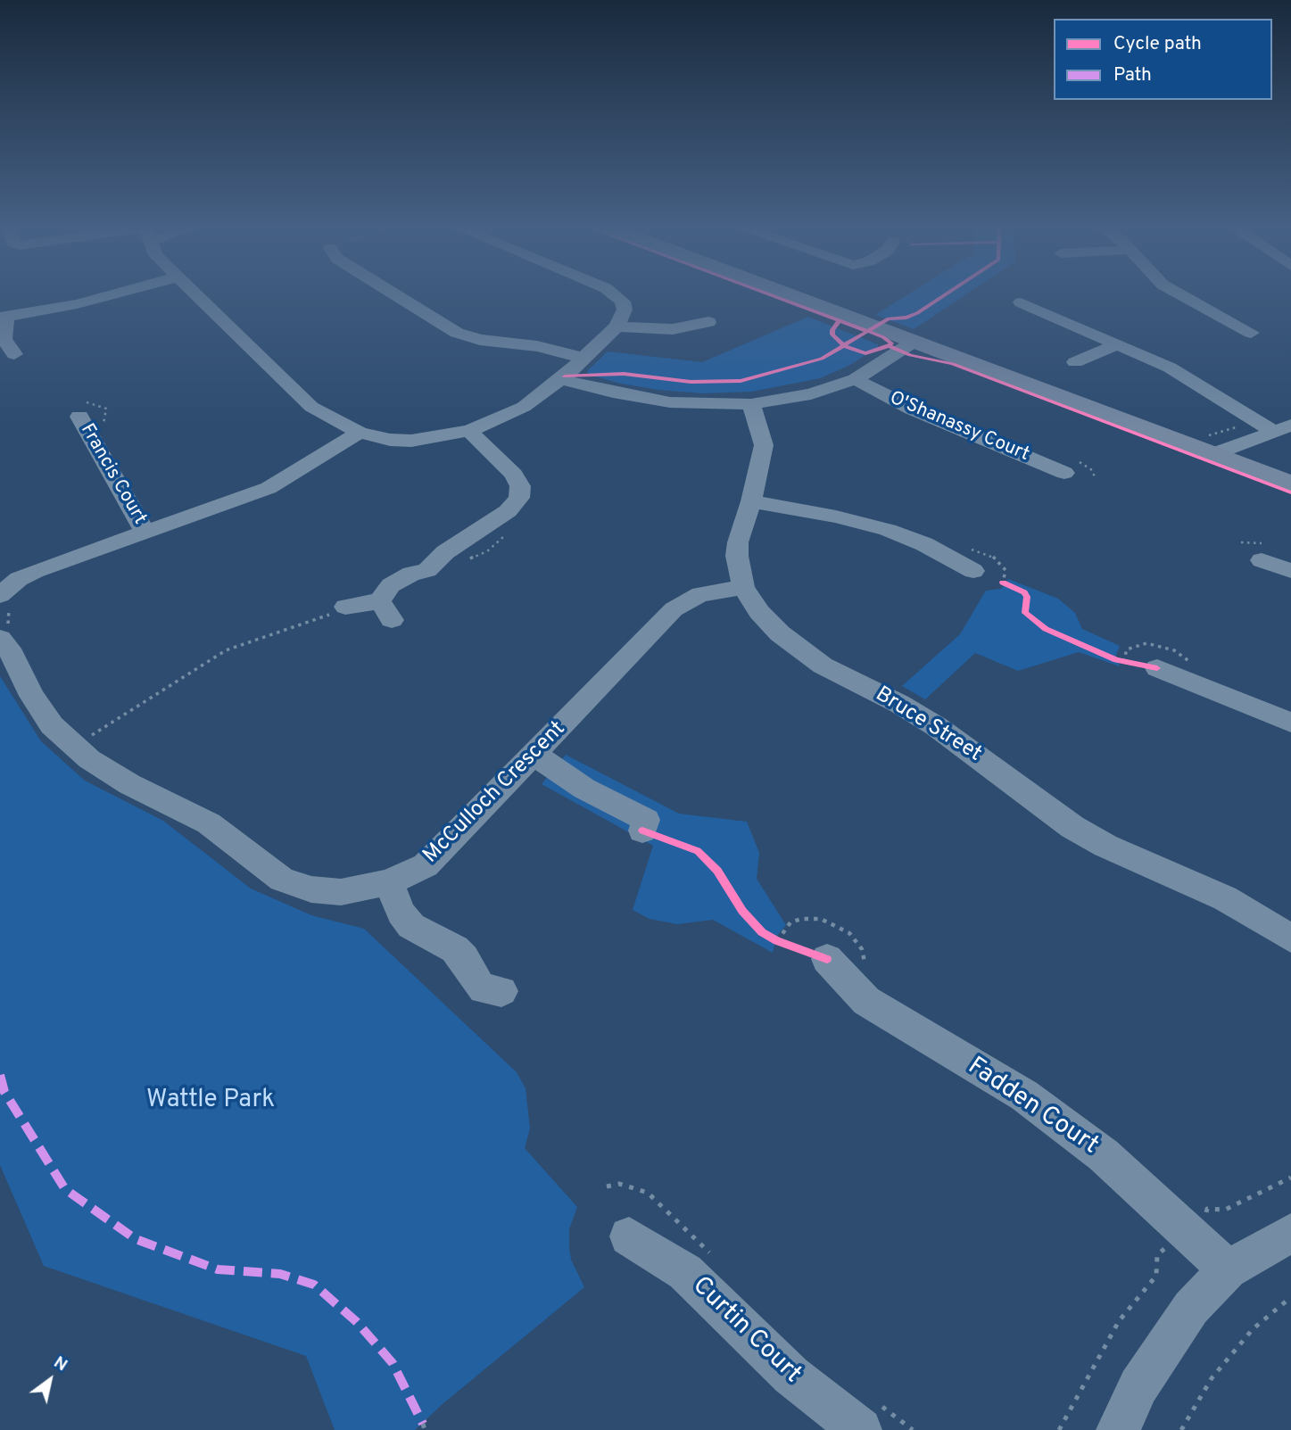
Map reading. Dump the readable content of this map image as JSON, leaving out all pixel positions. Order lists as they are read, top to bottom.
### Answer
{
  "streets": {
    "street": [
      "O'Shanassy Court",
      "Francis Court",
      "Bruce Street",
      "McCulloch Crescent",
      "Fadden Court",
      "Curtin Court"
    ]
  },
  "crossings": [
    ["Bruce Street", "McCulloch Crescent"]
  ],
  "parks": ["Wattle Park"],
  "legend": ["Cycle path", "Path"],
  "north": "top right"
}
